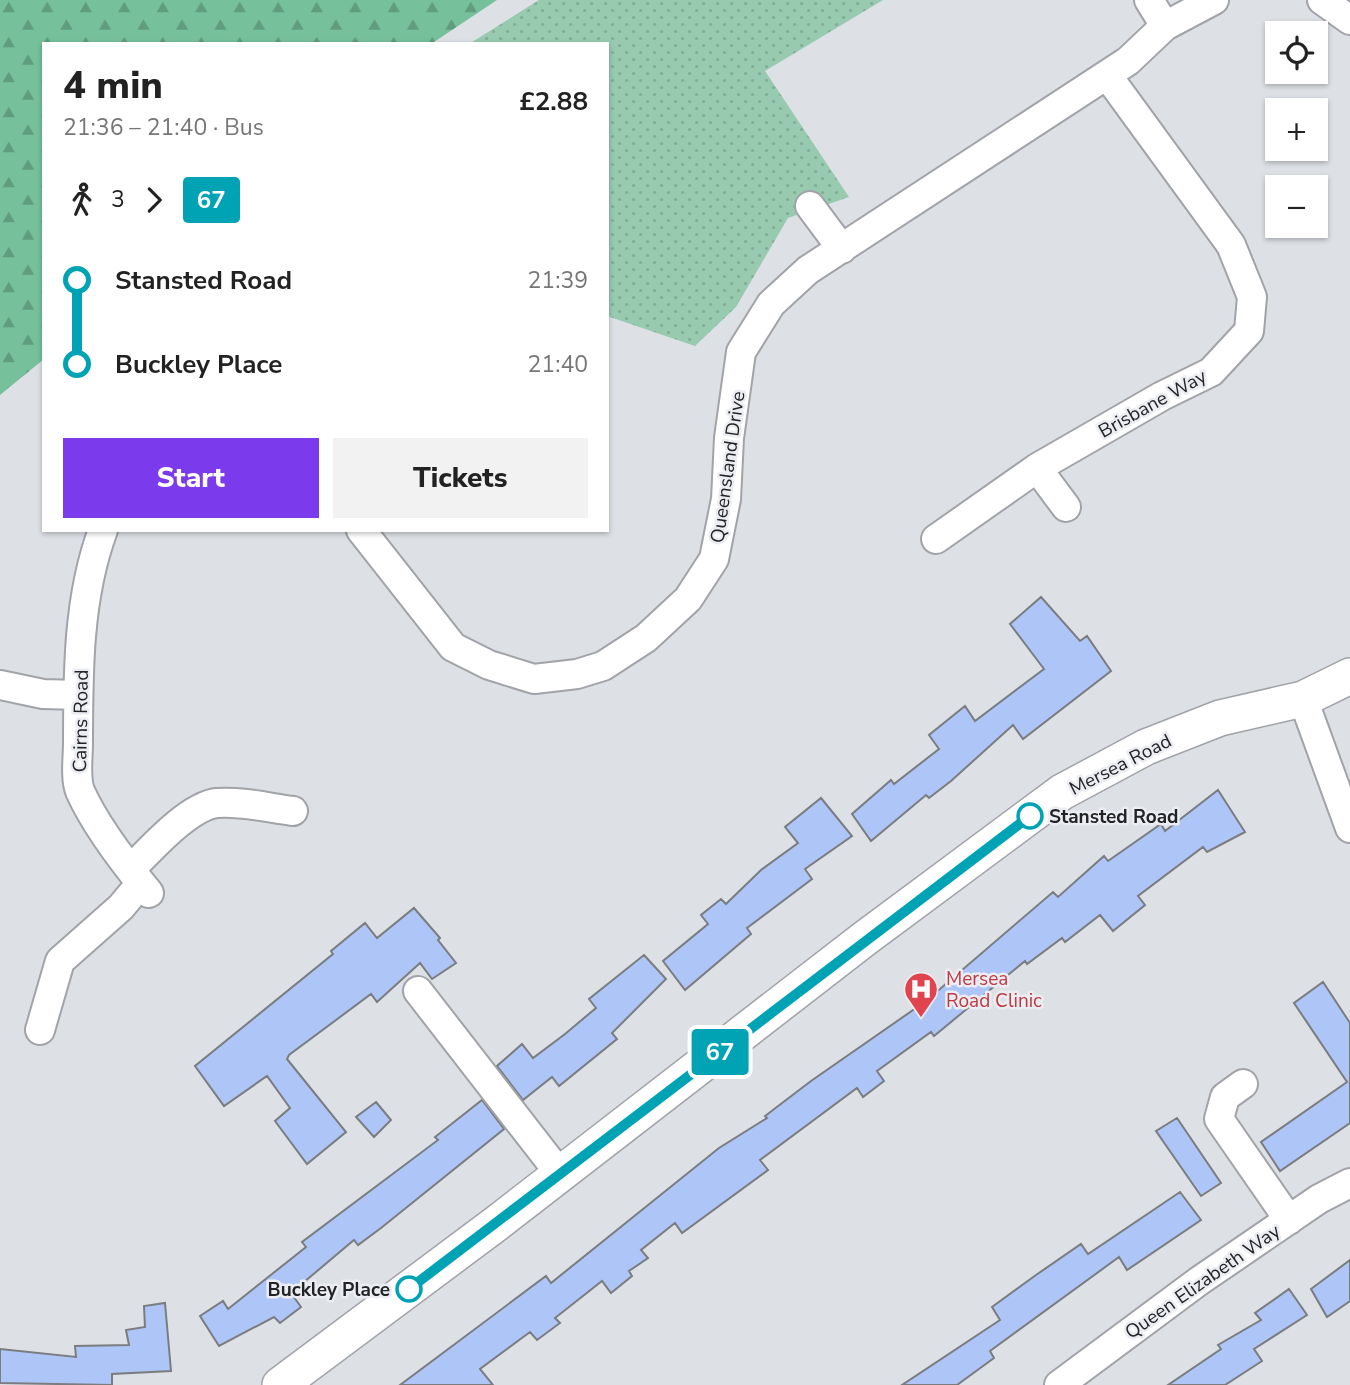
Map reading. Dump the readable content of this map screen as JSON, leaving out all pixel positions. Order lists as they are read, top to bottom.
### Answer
{
  "streets": {
    "main road": ["Mersea Road"],
    "street": [
      "Brisbane Way",
      "Queensland Drive",
      "Cairns Road",
      "Queen Elizabeth Way"
    ]
  },
  "crossings": [
    ["Brisbane Way", "Queensland Drive"]
  ],
  "places": {
    "other": ["Stansted Road", "Buckley Place"],
    "hospital": ["Mersea Road Clinic"]
  },
  "lines": ["bus line 67"],
  "page": {
    "on_map": "67",
    "map_buttons": ["+", "−"],
    "heading": ["4 min", "21:36 – 21:40 · Bus", "£2.88"],
    "legs": ["3", "67"],
    "list": [
      {
        "name": "Stansted Road",
        "value": "21:39"
      },
      {
        "name": "Buckley Place",
        "value": "21:40"
      }
    ],
    "buttons": ["Start", "Tickets"]
  }
}
